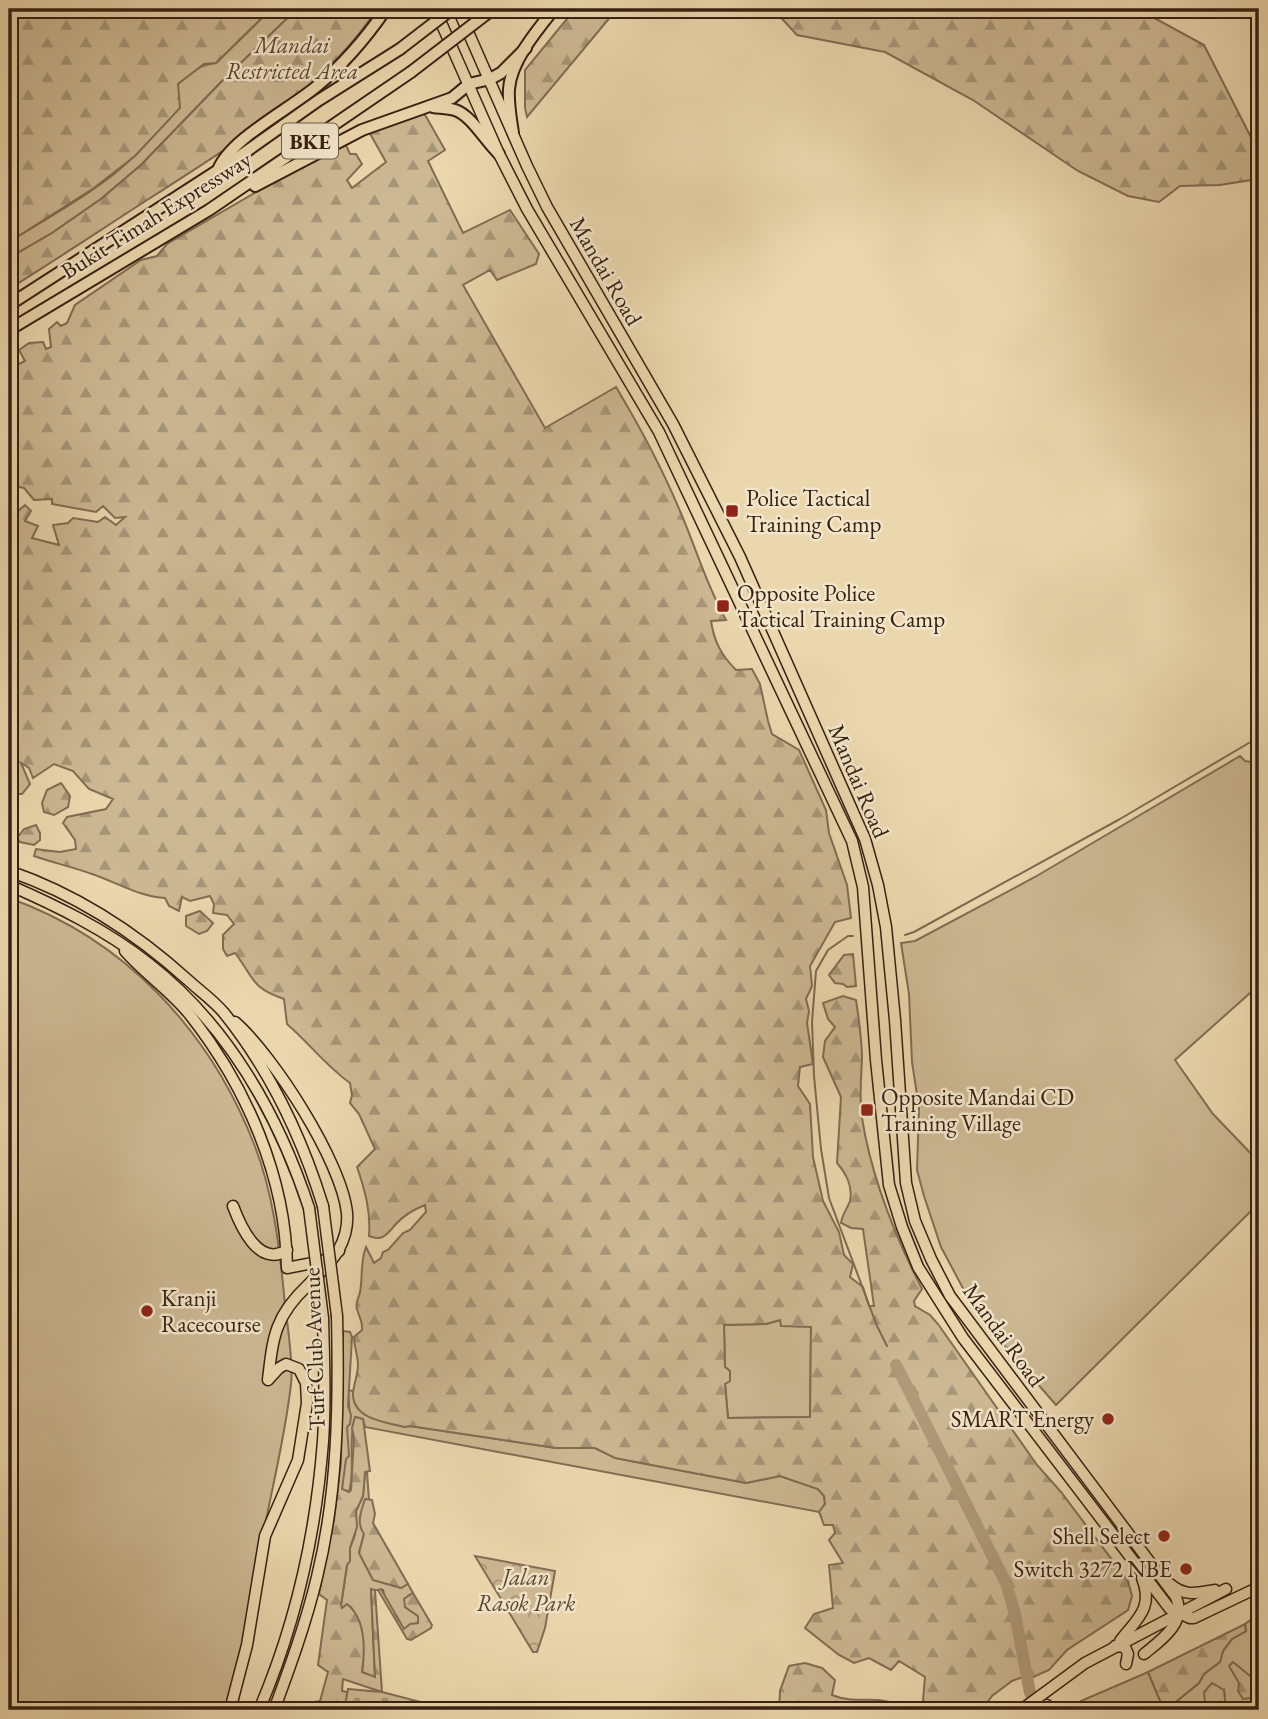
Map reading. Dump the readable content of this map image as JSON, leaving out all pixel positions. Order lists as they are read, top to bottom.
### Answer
{
  "streets": {
    "highway": ["BKE", "Bukit Timah Expressway"],
    "main road": ["Mandai Road", "Turf Club Avenue"]
  },
  "parks": ["Mandai Restricted Area", "Jalan Rasok Park"],
  "places": {
    "transit": ["Police Tactical Training Camp", "Opposite Police Tactical Training Camp", "Opposite Mandai CD Training Village"],
    "other": [
      "Kranji Racecourse",
      "SMART Energy",
      "Shell Select",
      "Switch 3272 NBE"
    ]
  }
}
